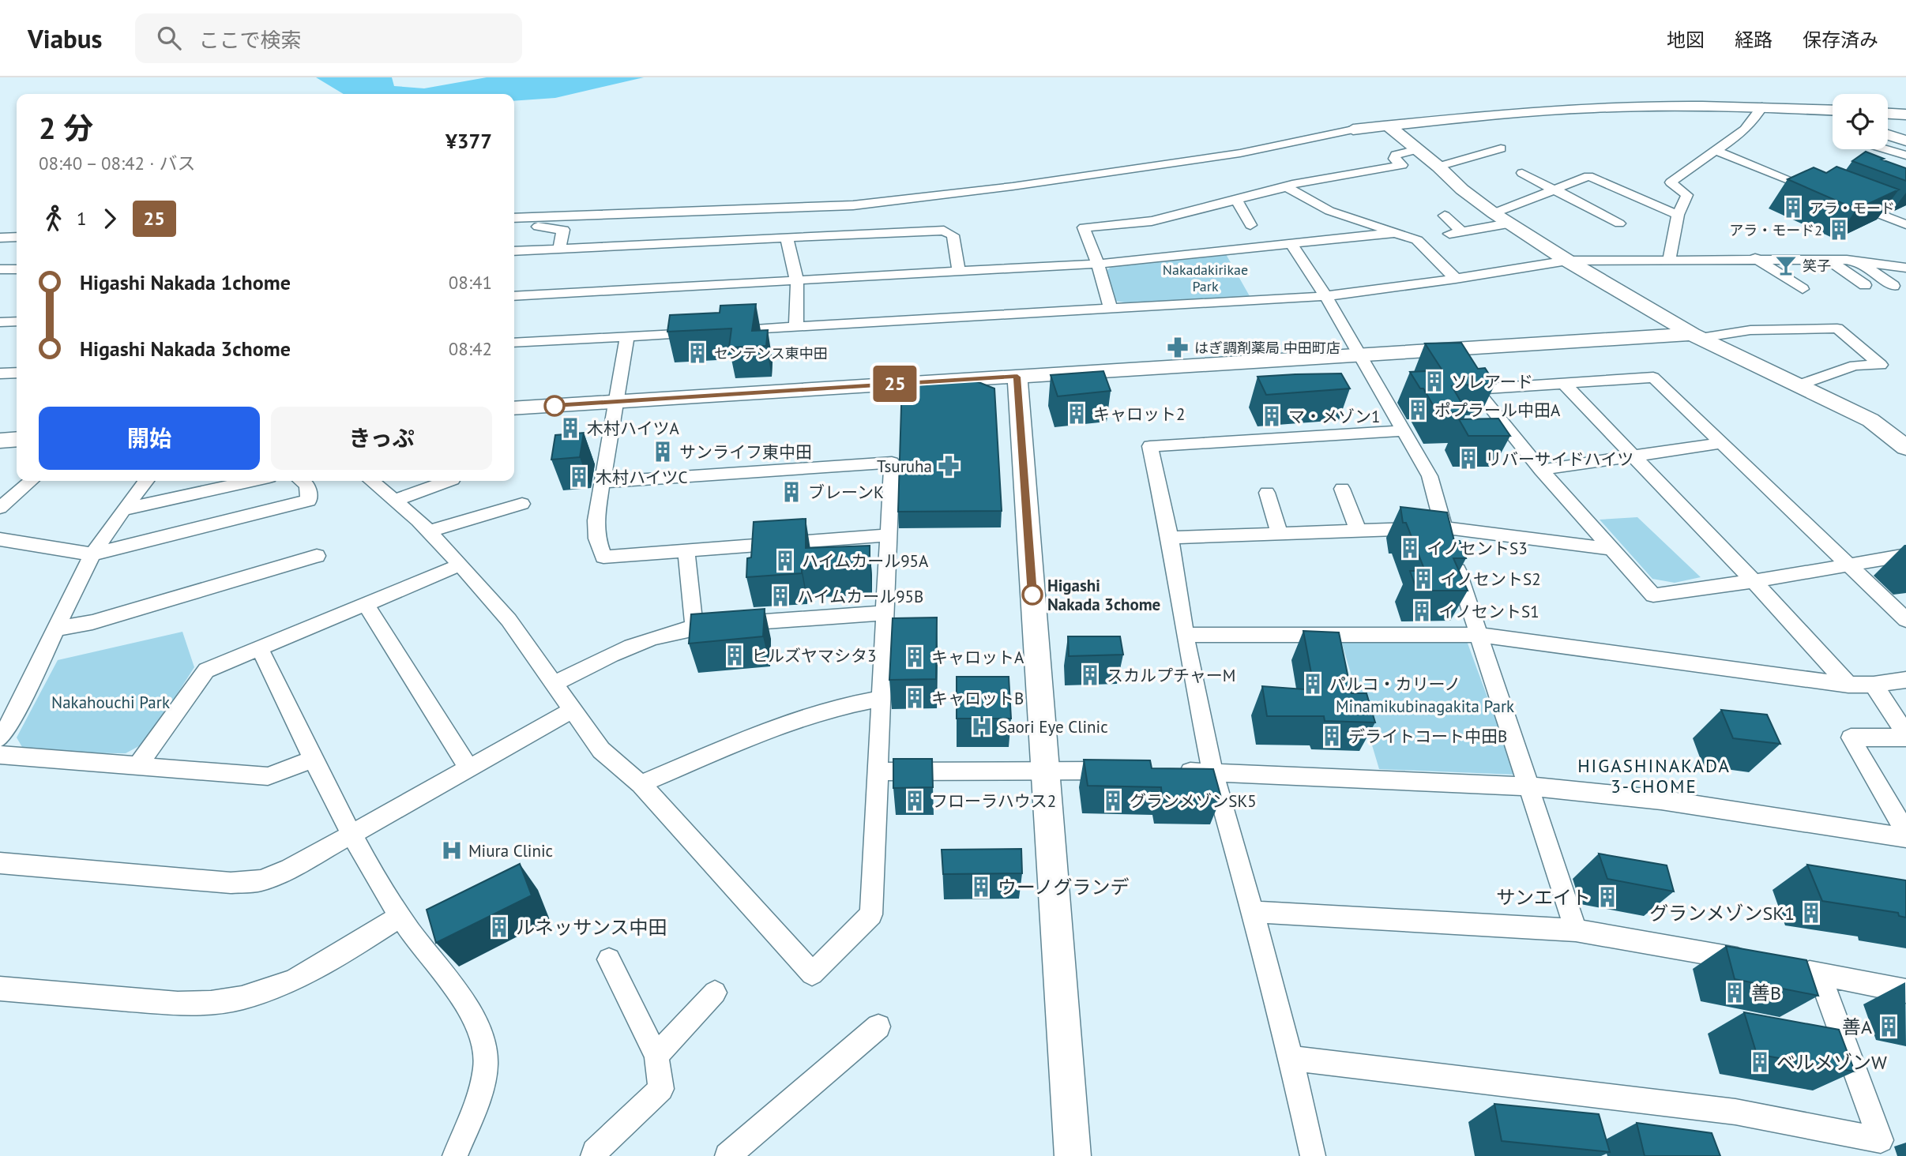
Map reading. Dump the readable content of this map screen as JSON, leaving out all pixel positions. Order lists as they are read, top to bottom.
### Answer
{
  "districts": ["HIGASHINAKADA 3-CHOME"],
  "parks": ["Nakadakirikae Park", "Nakahouchi Park", "Minamikubinagakita Park"],
  "places": {
    "building": [
      "アラ・モード",
      "アラ・モード2",
      "センテンス東中田",
      "ソレアード",
      "ポプラール中田A",
      "キャロット2",
      "マ・メゾン1",
      "木村ハイツA",
      "サンライフ東中田",
      "リバーサイドハイツ",
      "木村ハイツC",
      "ブレーンK",
      "イノセントS3",
      "ハイムカール95A",
      "イノセントS2",
      "ハイムカール95B",
      "イノセントS1",
      "ヒルズヤマシタ3",
      "キャロットA",
      "スカルプチャーM",
      "パルコ・カリーノ",
      "キャロットB",
      "デライトコート中田B",
      "フローラハウス2",
      "グランメゾンSK5",
      "ウーノグランデ",
      "サンエイト",
      "グランメゾンSK1",
      "ルネッサンス中田",
      "善B",
      "善A",
      "ベルメゾンW"
    ],
    "bar": ["笑子"],
    "pharmacy": ["はぎ調剤薬局 中田町店", "Tsuruha"],
    "other": ["Higashi Nakada 3chome"],
    "hospital": ["Saori Eye Clinic", "Miura Clinic"]
  },
  "lines": ["bus line 25"],
  "page": {
    "header": "Viabus",
    "search": "ここで検索",
    "nav": ["地図", "経路", "保存済み"],
    "on_map": "25",
    "heading": ["2 分", "08:40 – 08:42 · バス", "¥377"],
    "legs": ["1", "25"],
    "list": [
      {
        "name": "Higashi Nakada 1chome",
        "value": "08:41"
      },
      {
        "name": "Higashi Nakada 3chome",
        "value": "08:42"
      }
    ],
    "buttons": ["開始", "きっぷ"]
  }
}
